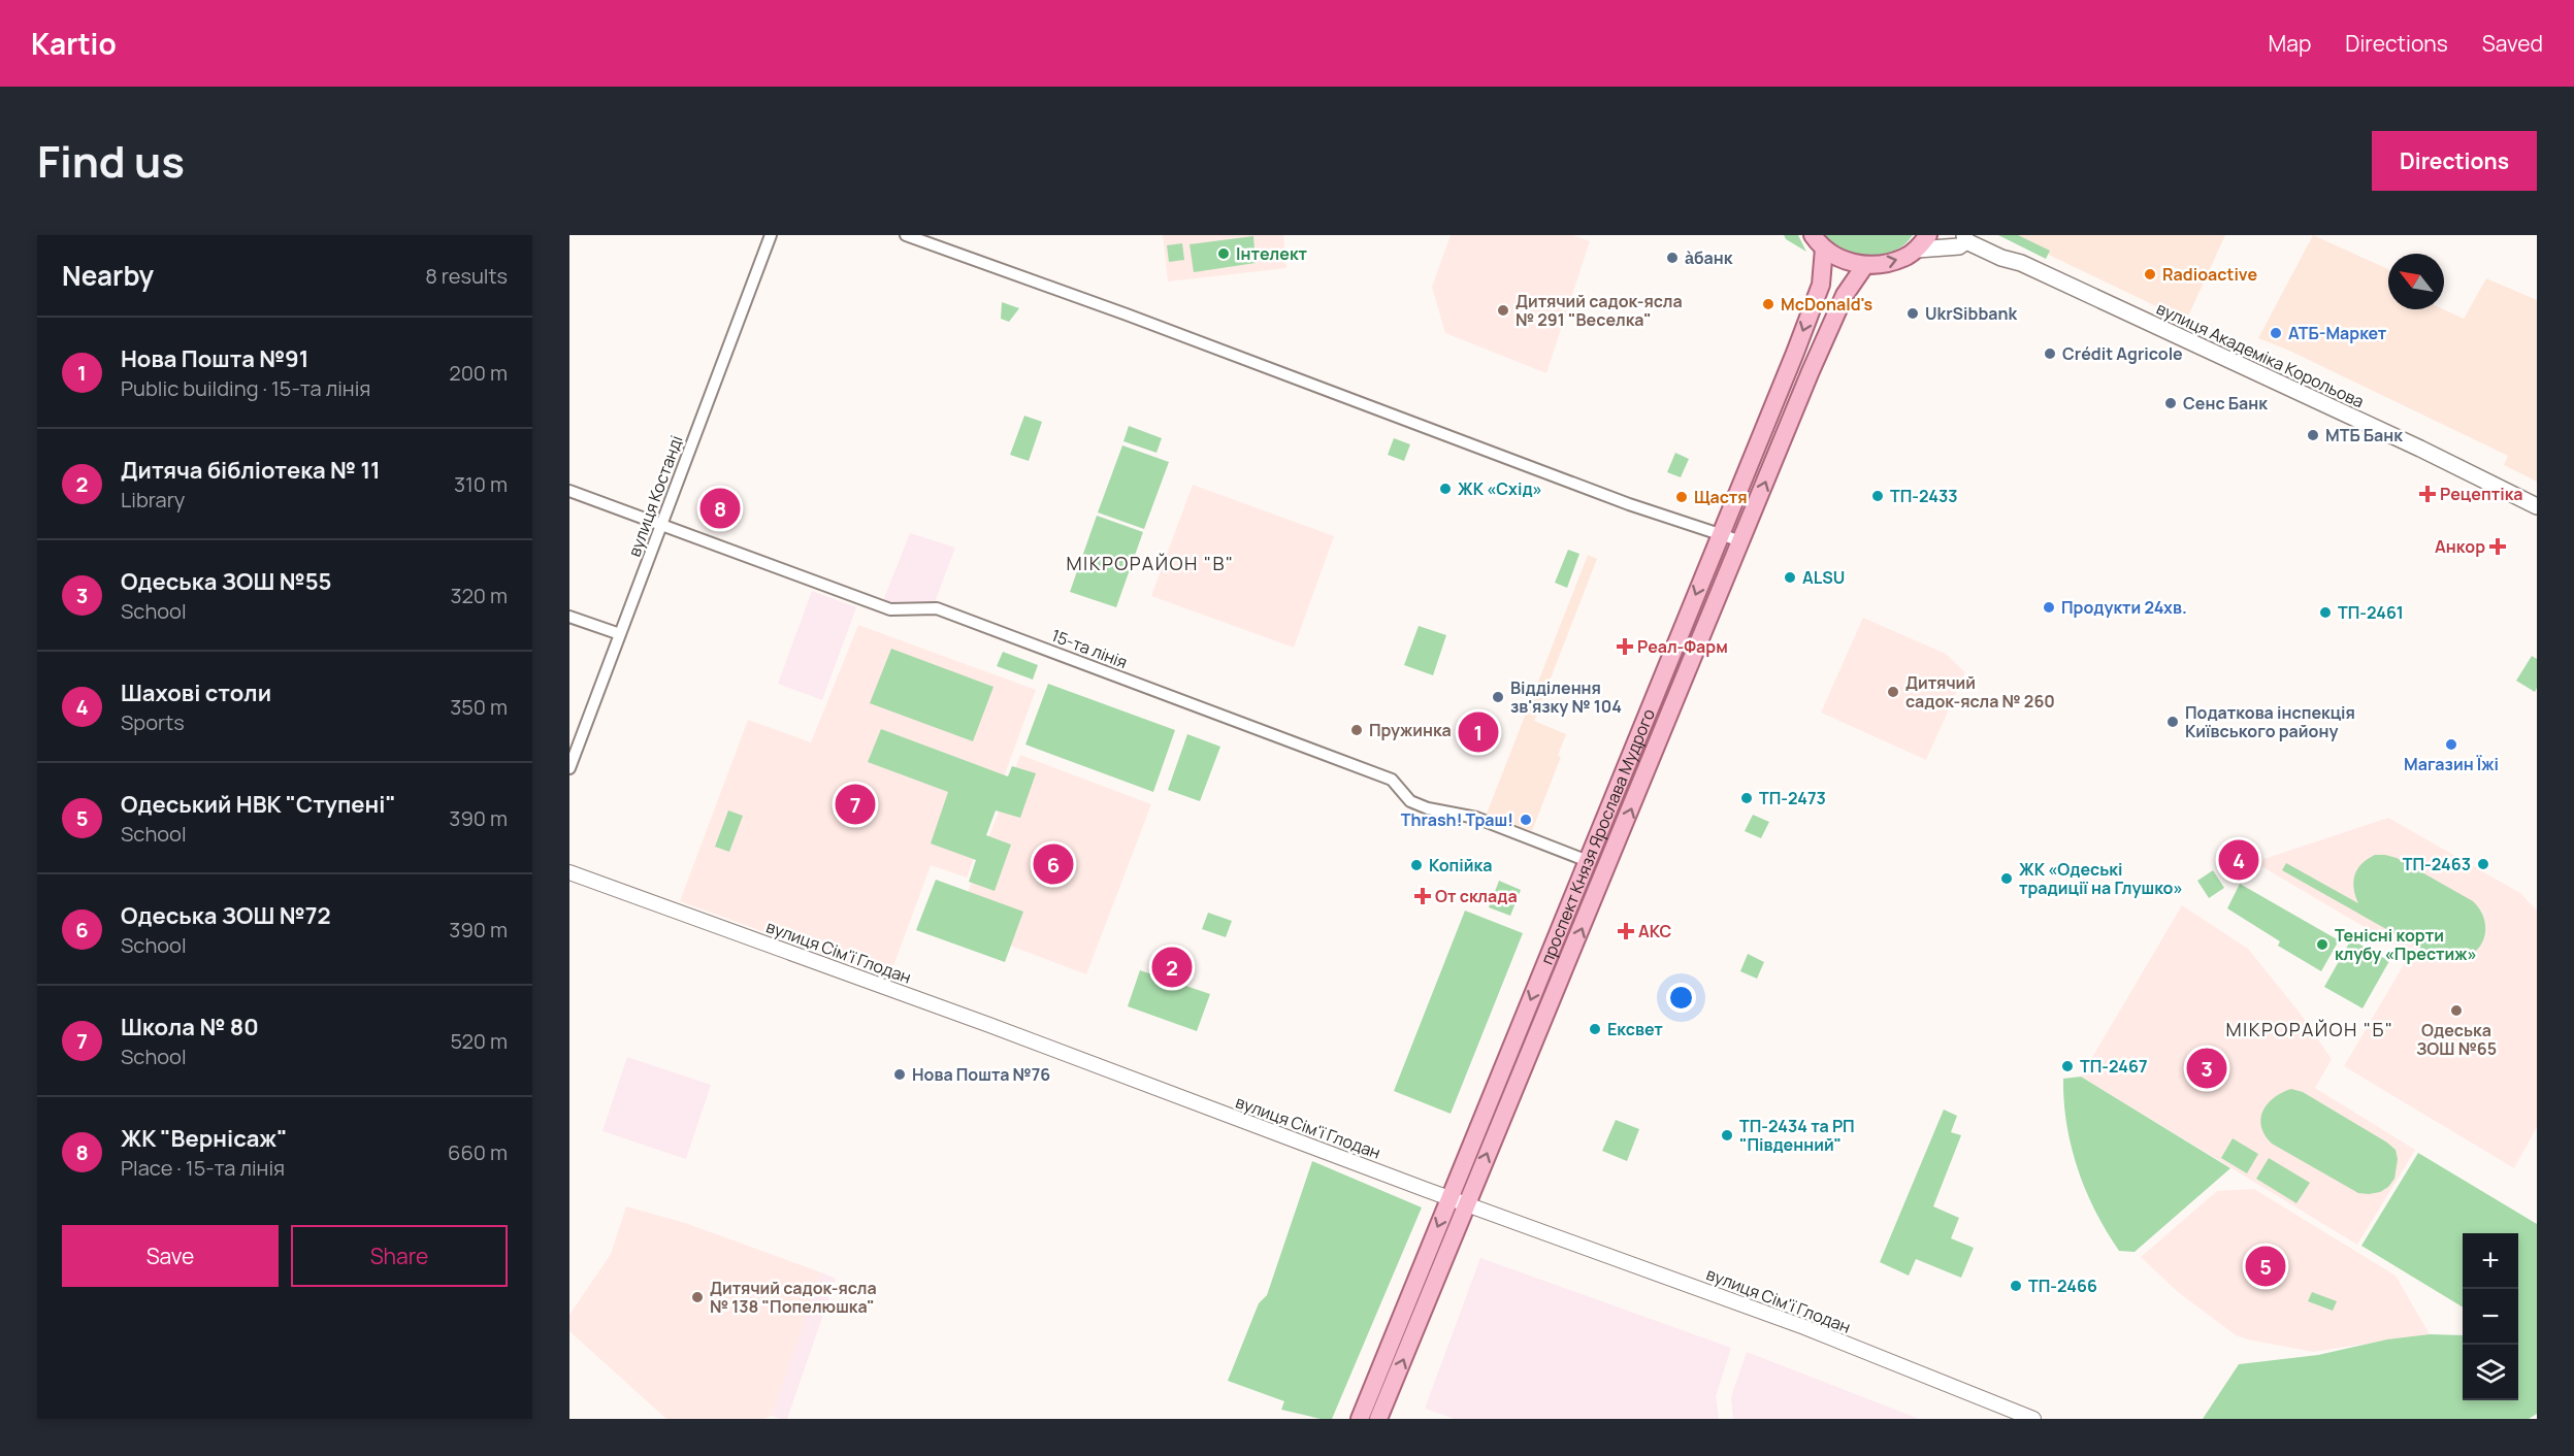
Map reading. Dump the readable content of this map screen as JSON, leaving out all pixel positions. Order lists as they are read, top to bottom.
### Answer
{
  "streets": {
    "main road": ["вулиця Академіка Корольова", "проспект Князя Ярослава Мудрого"],
    "street": ["вулиця Костанді", "15-та лінія", "вулиця Сім'ї Глодан"]
  },
  "crossings": [
    ["вулиця Костанді", "15-та лінія"],
    ["15-та лінія", "проспект Князя Ярослава Мудрого"],
    ["проспект Князя Ярослава Мудрого", "вулиця Сім'ї Глодан"]
  ],
  "districts": ["МІКРОРАЙОН \"В\"", "МІКРОРАЙОН \"Б\""],
  "places": {
    "other": [
      "Інтелект",
      "а̀банк",
      "Radioactive",
      "McDonald's",
      "Дитячий садок-ясла № 291 \"Веселка\"",
      "UkrSibbank",
      "АТБ-Маркет",
      "Crédit Agricole",
      "Сенс Банк",
      "МТБ Банк",
      "ЖК «Схід»",
      "ТП-2433",
      "Щастя",
      "ALSU",
      "Продукти 24хв.",
      "ТП-2461",
      "Дитячий садок-ясла № 260",
      "Відділення зв'язку № 104",
      "Податкова інспекція Київського району",
      "Пружинка",
      "Магазин Їжі",
      "ТП-2473",
      "Thrash! Траш!",
      "ТП-2463",
      "Копійка",
      "ЖК «Одеські традиції на Глушко»",
      "Тенісні корти клубу «Престиж»",
      "Одеська ЗОШ №65",
      "Ексвет",
      "ТП-2467",
      "Нова Пошта №76",
      "ТП-2434 та РП \"Південний\"",
      "ТП-2466",
      "Дитячий садок-ясла № 138 \"Попелюшка\""
    ],
    "health": [
      "Рецептіка",
      "Анкор",
      "Реал-Фарм",
      "От склада",
      "АКС"
    ]
  },
  "north": "top left",
  "page": {
    "header": "Kartio",
    "nav": ["Map", "Directions", "Saved"],
    "title": "Find us",
    "buttons": [
      "Directions",
      ["Save", "Share"]
    ],
    "heading": ["Nearby", "8 results"],
    "list": [
      {
        "mark": "1",
        "name": "Нова Пошта №91",
        "note": "Public building · 15-та лінія",
        "value": "200 m"
      },
      {
        "mark": "2",
        "name": "Дитяча бібліотека № 11",
        "note": "Library",
        "value": "310 m"
      },
      {
        "mark": "3",
        "name": "Одеська ЗОШ №55",
        "note": "School",
        "value": "320 m"
      },
      {
        "mark": "4",
        "name": "Шахові столи",
        "note": "Sports",
        "value": "350 m"
      },
      {
        "mark": "5",
        "name": "Одеський НВК \"Ступені\"",
        "note": "School",
        "value": "390 m"
      },
      {
        "mark": "6",
        "name": "Одеська ЗОШ №72",
        "note": "School",
        "value": "390 m"
      },
      {
        "mark": "7",
        "name": "Школа № 80",
        "note": "School",
        "value": "520 m"
      },
      {
        "mark": "8",
        "name": "ЖК \"Вернісаж\"",
        "note": "Place · 15-та лінія",
        "value": "660 m"
      }
    ],
    "pins": [
      "8",
      "1",
      "7",
      "4",
      "6",
      "2",
      "3",
      "5"
    ],
    "map_buttons": ["+", "−"]
  }
}
